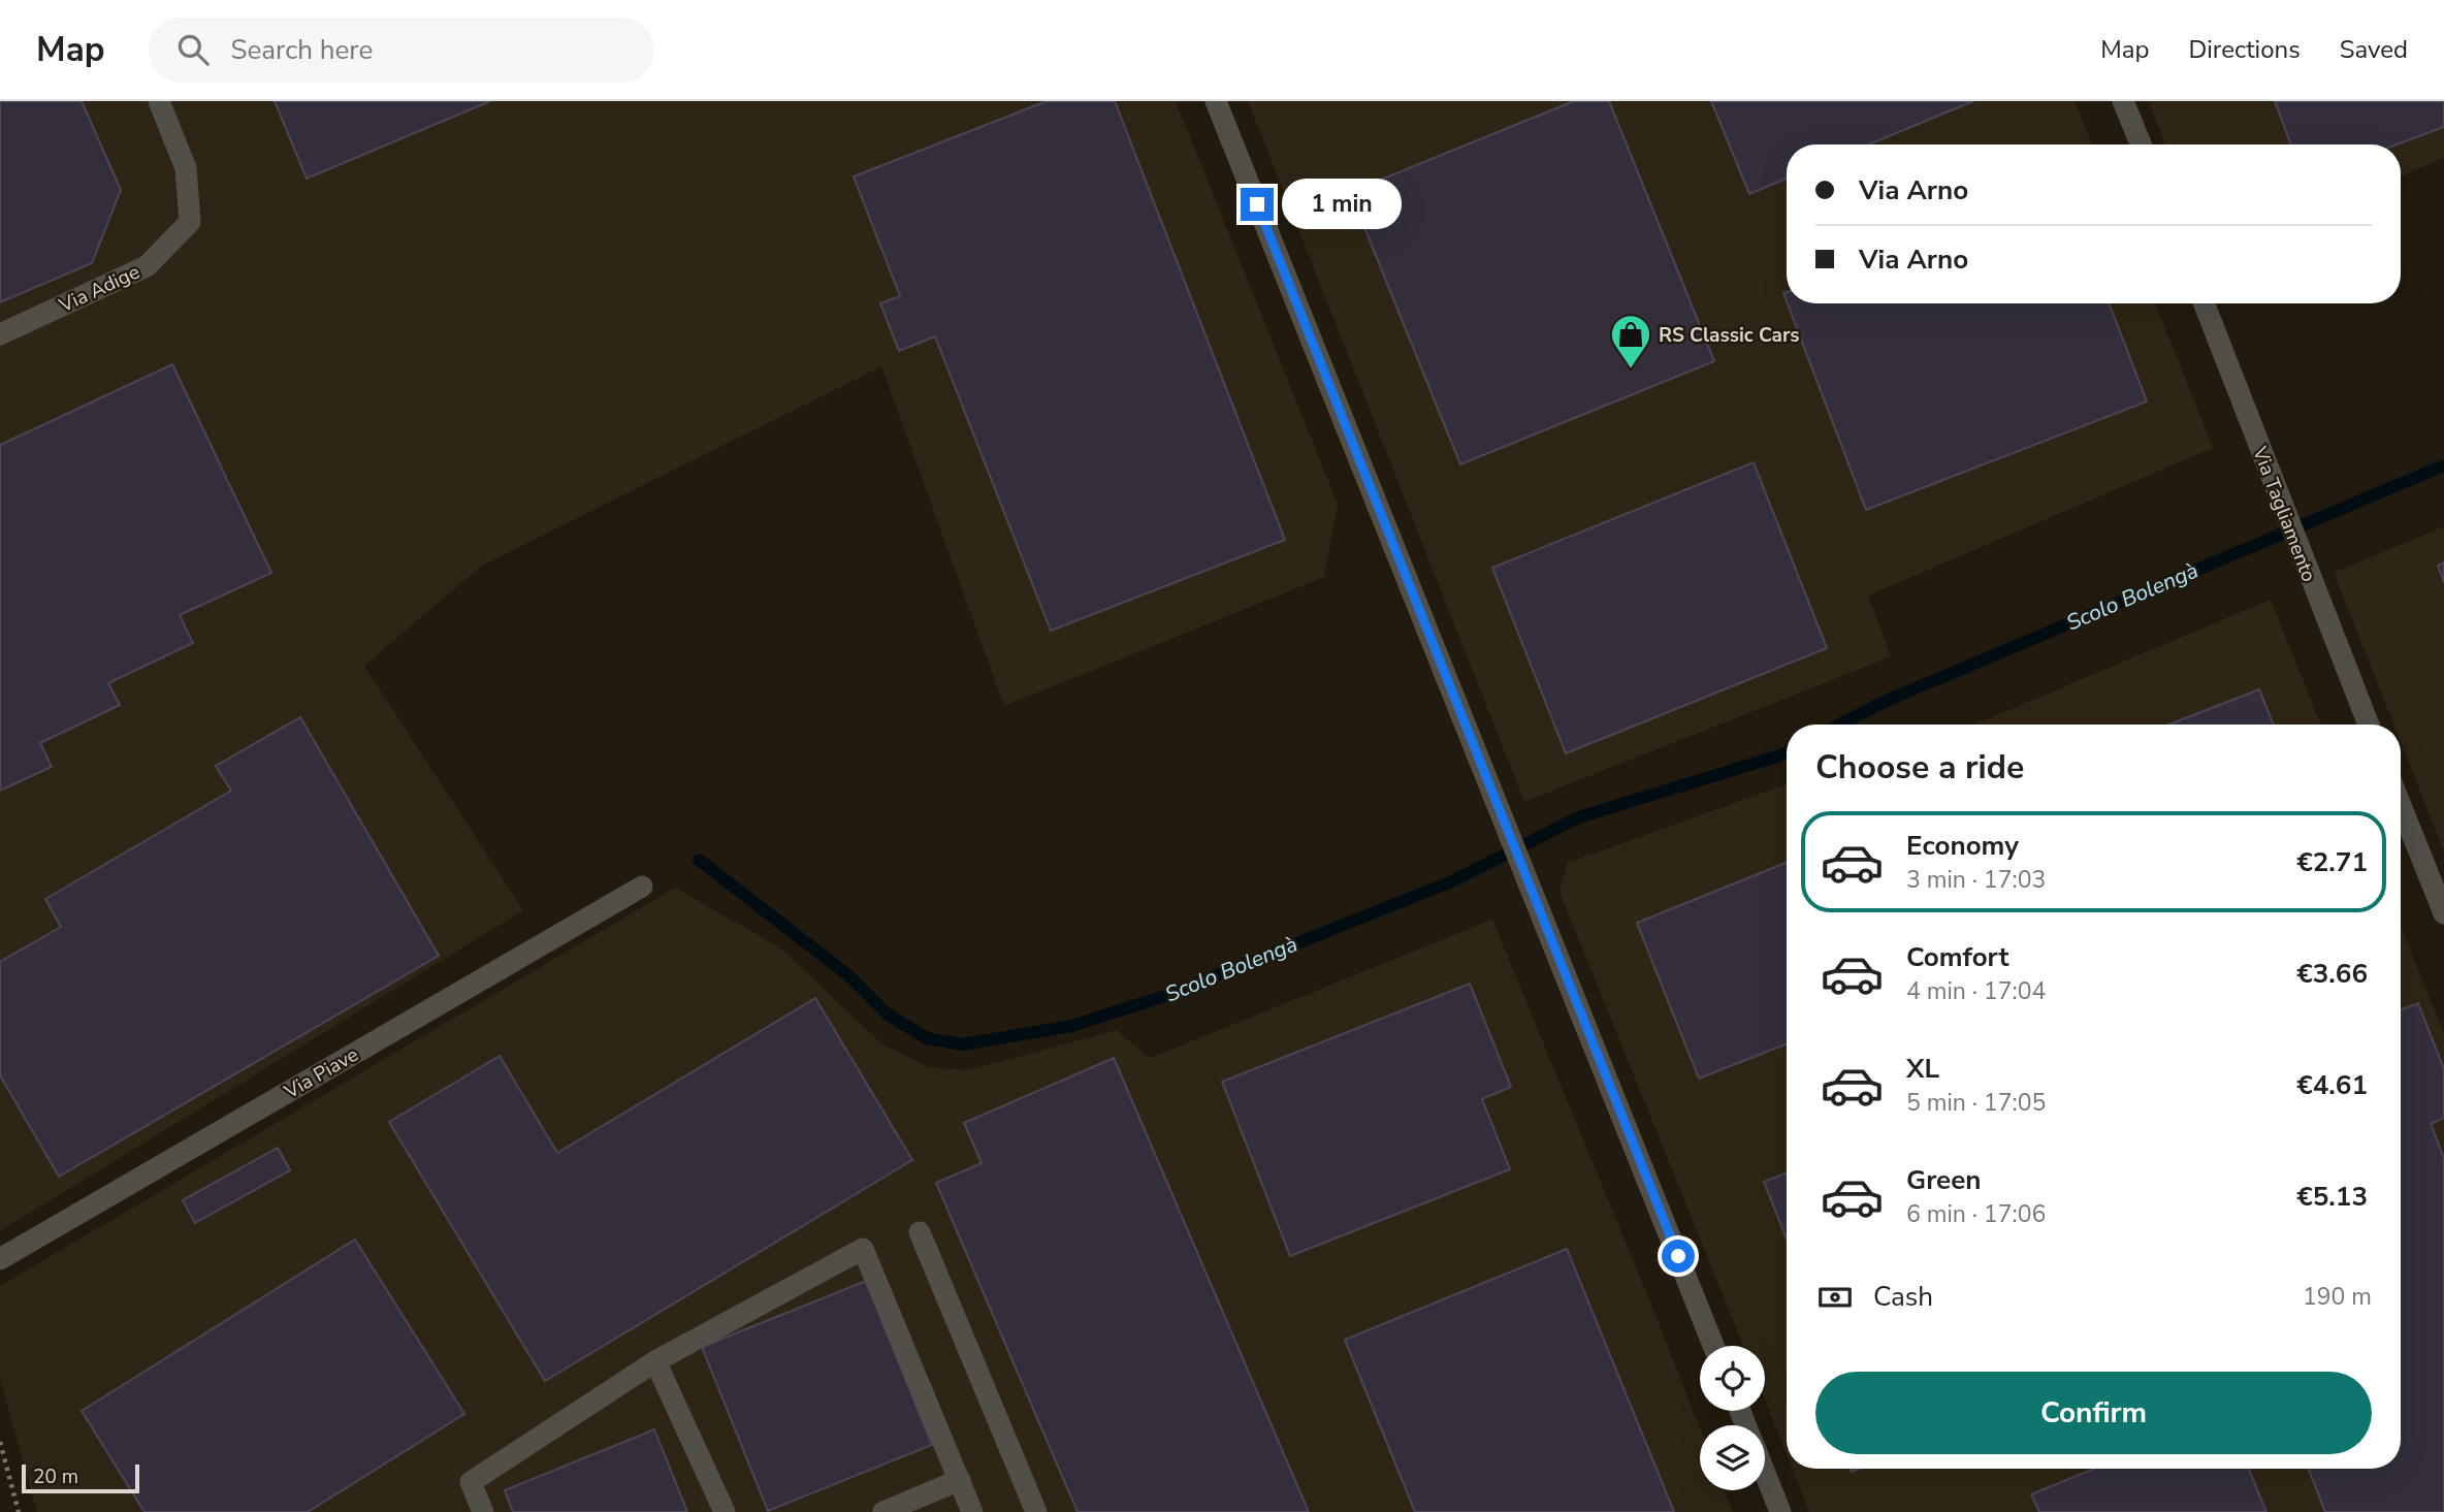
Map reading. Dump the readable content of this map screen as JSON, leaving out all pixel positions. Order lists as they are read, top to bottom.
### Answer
{
  "streets": {
    "street": ["Via Adige", "Via Tagliamento", "Via Piave"]
  },
  "water": ["Scolo Bolengà"],
  "places": {
    "shop": ["RS Classic Cars"]
  },
  "scale_bar": "20 m",
  "page": {
    "header": "Map",
    "search": "Search here",
    "nav": ["Map", "Directions", "Saved"],
    "banner": ["Via Arno", "Via Arno"],
    "bubble": "1 min",
    "heading": "Choose a ride",
    "list": [
      {
        "name": "Economy",
        "note": "3 min · 17:03",
        "value": "€2.71"
      },
      {
        "name": "Comfort",
        "note": "4 min · 17:04",
        "value": "€3.66"
      },
      {
        "name": "XL",
        "note": "5 min · 17:05",
        "value": "€4.61"
      },
      {
        "name": "Green",
        "note": "6 min · 17:06",
        "value": "€5.13"
      }
    ],
    "pay": ["Cash", "190 m"],
    "buttons": "Confirm",
    "scale": "20 m"
  }
}
